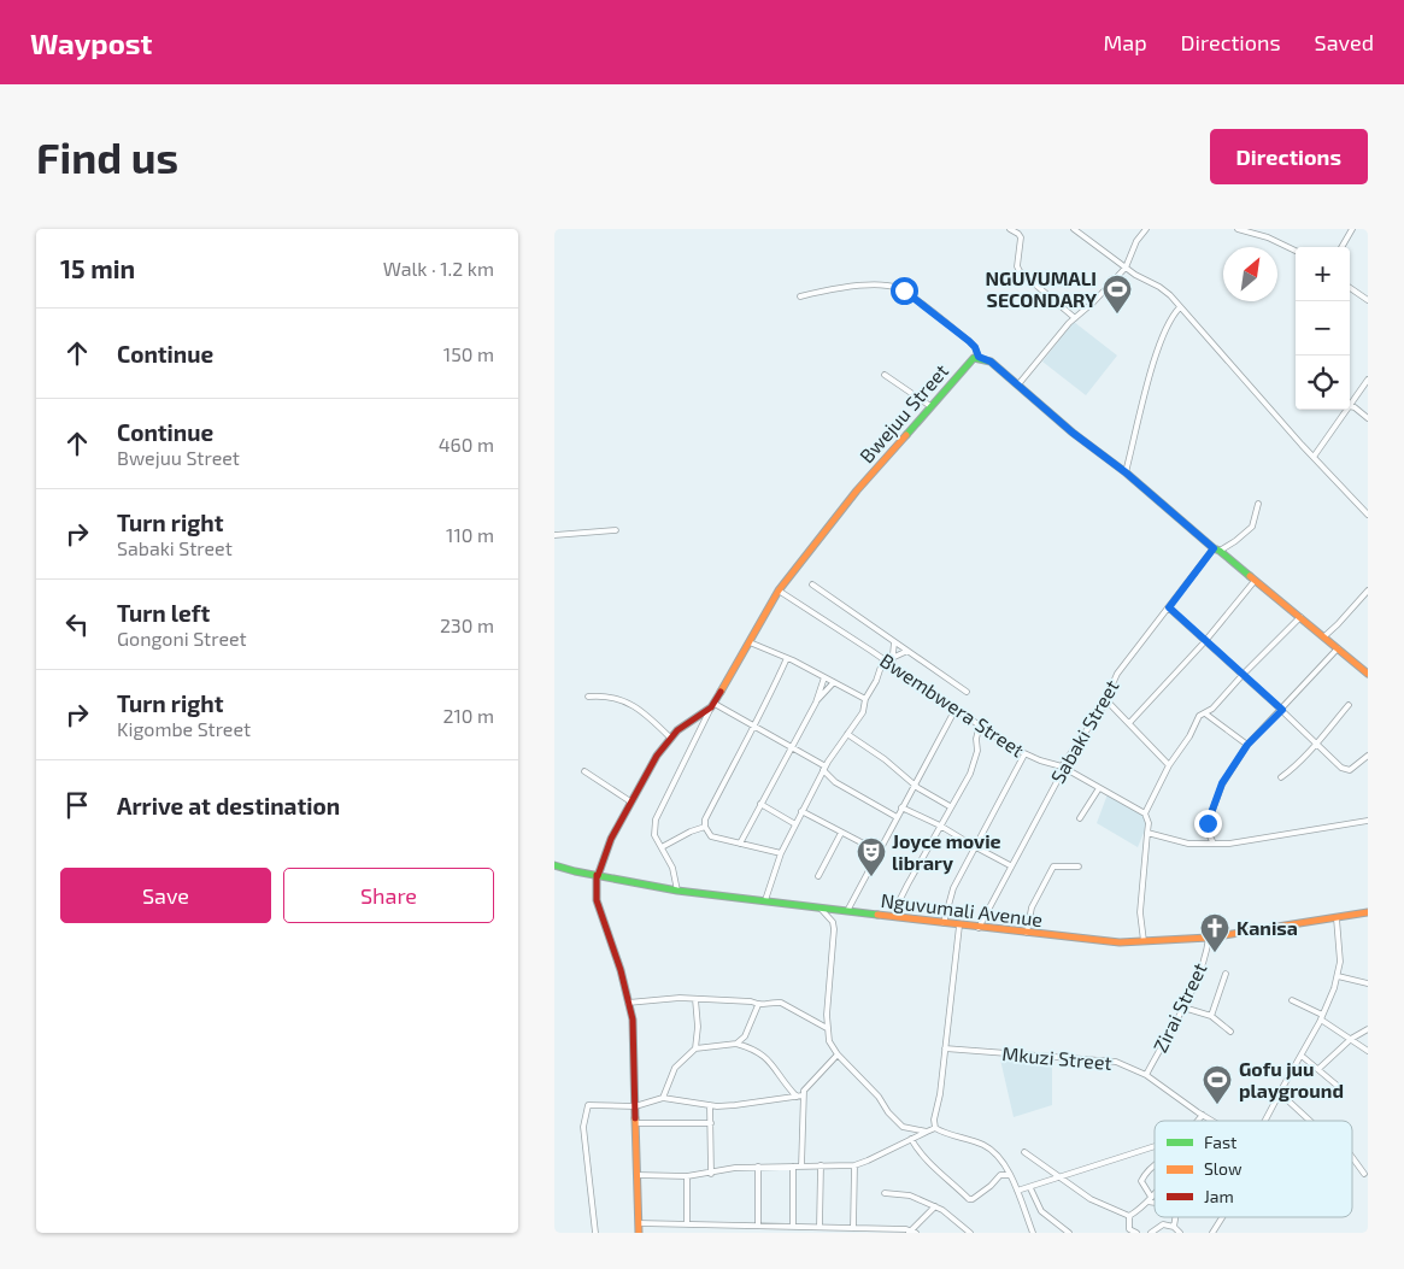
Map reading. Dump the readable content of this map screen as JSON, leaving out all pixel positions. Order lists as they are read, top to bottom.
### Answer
{
  "streets": {
    "street": [
      "Bwejuu Street",
      "Bwembwera Street",
      "Sabaki Street",
      "Nguvumali Avenue",
      "Zirai Street",
      "Mkuzi Street"
    ]
  },
  "crossings": [
    ["Bwejuu Street", "Bwembwera Street"],
    ["Bwejuu Street", "Nguvumali Avenue"],
    ["Bwembwera Street", "Sabaki Street"],
    ["Sabaki Street", "Nguvumali Avenue"],
    ["Nguvumali Avenue", "Zirai Street"],
    ["Zirai Street", "Mkuzi Street"]
  ],
  "places": {
    "sports": ["NGUVUMALI SECONDARY", "Gofu juu playground"],
    "theatre": ["Joyce movie library"],
    "church": ["Kanisa"]
  },
  "legend": ["Fast", "Slow", "Jam"],
  "north": "top right",
  "page": {
    "header": "Waypost",
    "nav": ["Map", "Directions", "Saved"],
    "buttons": [
      "Directions",
      ["Save", "Share"]
    ],
    "title": "Find us",
    "heading": ["15 min", "Walk · 1.2 km"],
    "map_buttons": ["+", "−"],
    "list": [
      ["Continue", "150 m"],
      ["Continue", "Bwejuu Street", "460 m"],
      ["Turn right", "Sabaki Street", "110 m"],
      ["Turn left", "Gongoni Street", "230 m"],
      ["Turn right", "Kigombe Street", "210 m"],
      "Arrive at destination"
    ]
  }
}
